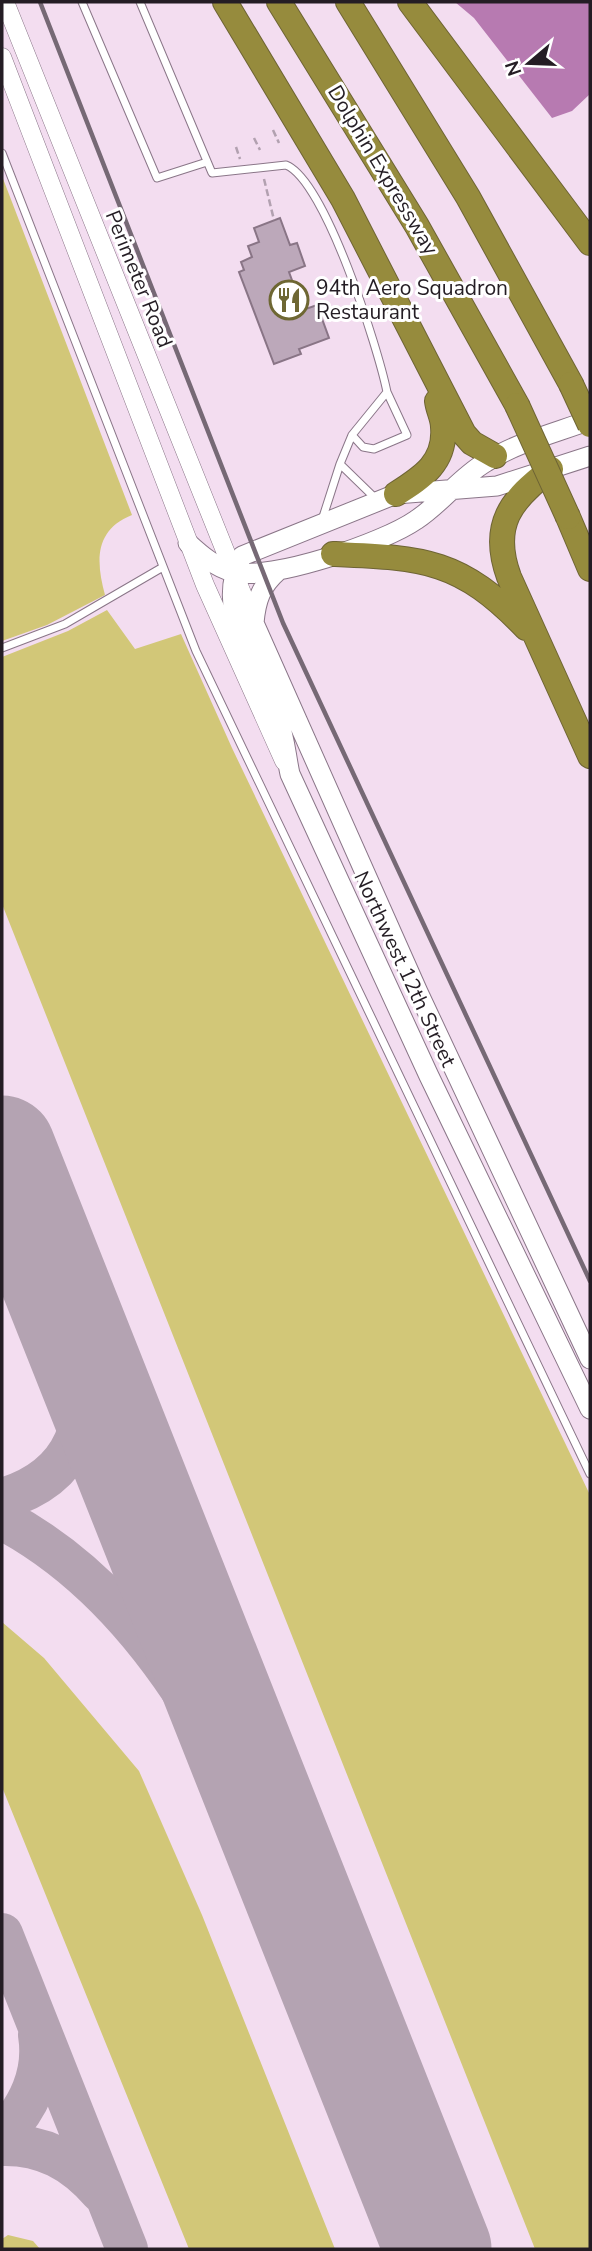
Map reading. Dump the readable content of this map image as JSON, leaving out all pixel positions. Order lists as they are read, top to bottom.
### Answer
{
  "streets": {
    "highway": ["Dolphin Expressway"],
    "main road": ["Northwest 12th Street"],
    "street": ["Perimeter Road"]
  },
  "crossings": [
    ["Perimeter Road", "Northwest 12th Street"]
  ],
  "places": {
    "restaurant": ["94th Aero Squadron Restaurant"]
  },
  "north": "left"
}
